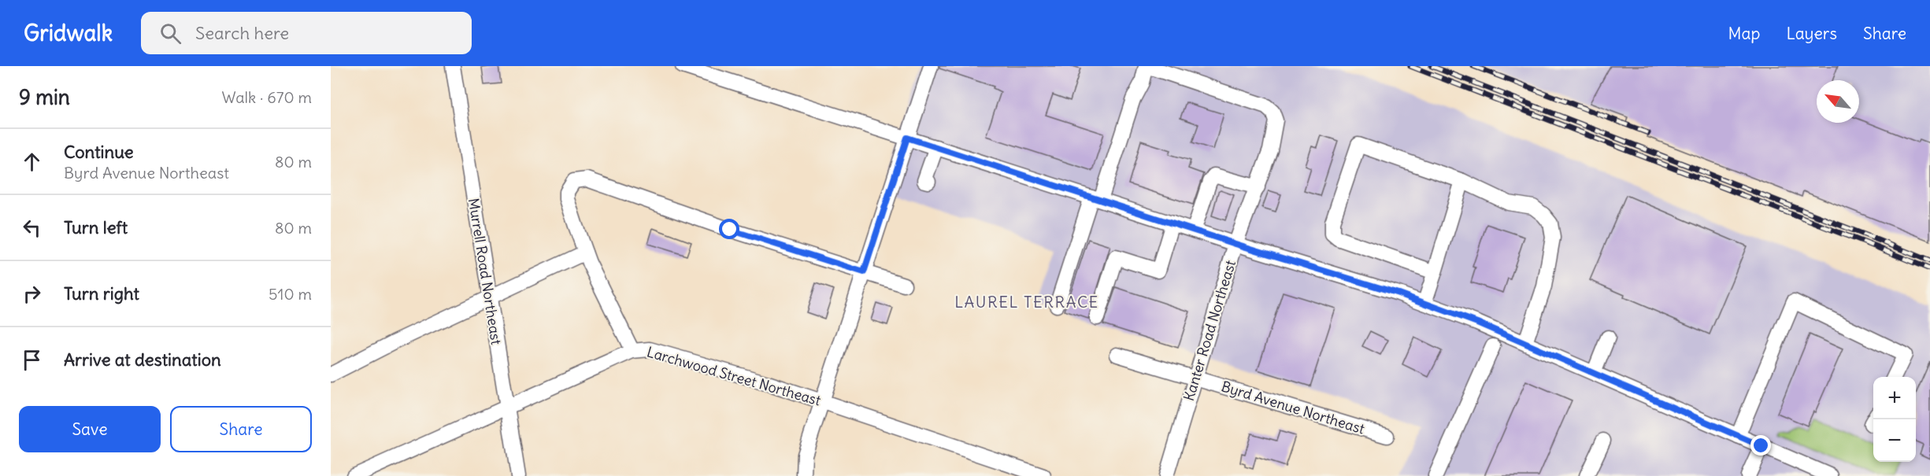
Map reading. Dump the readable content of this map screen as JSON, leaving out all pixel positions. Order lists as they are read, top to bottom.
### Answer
{
  "streets": {
    "street": [
      "Murrell Road Northeast",
      "Kanter Road Northeast",
      "Larchwood Street Northeast",
      "Byrd Avenue Northeast"
    ]
  },
  "crossings": [
    ["Murrell Road Northeast", "Larchwood Street Northeast"],
    ["Kanter Road Northeast", "Byrd Avenue Northeast"]
  ],
  "districts": ["LAUREL TERRACE"],
  "north": "top left",
  "page": {
    "header": "Gridwalk",
    "search": "Search here",
    "nav": ["Map", "Layers", "Share"],
    "heading": ["9 min", "Walk · 670 m"],
    "list": [
      ["Continue", "Byrd Avenue Northeast", "80 m"],
      ["Turn left", "80 m"],
      ["Turn right", "510 m"],
      "Arrive at destination"
    ],
    "map_buttons": ["+", "−"],
    "buttons": ["Save", "Share"]
  }
}
